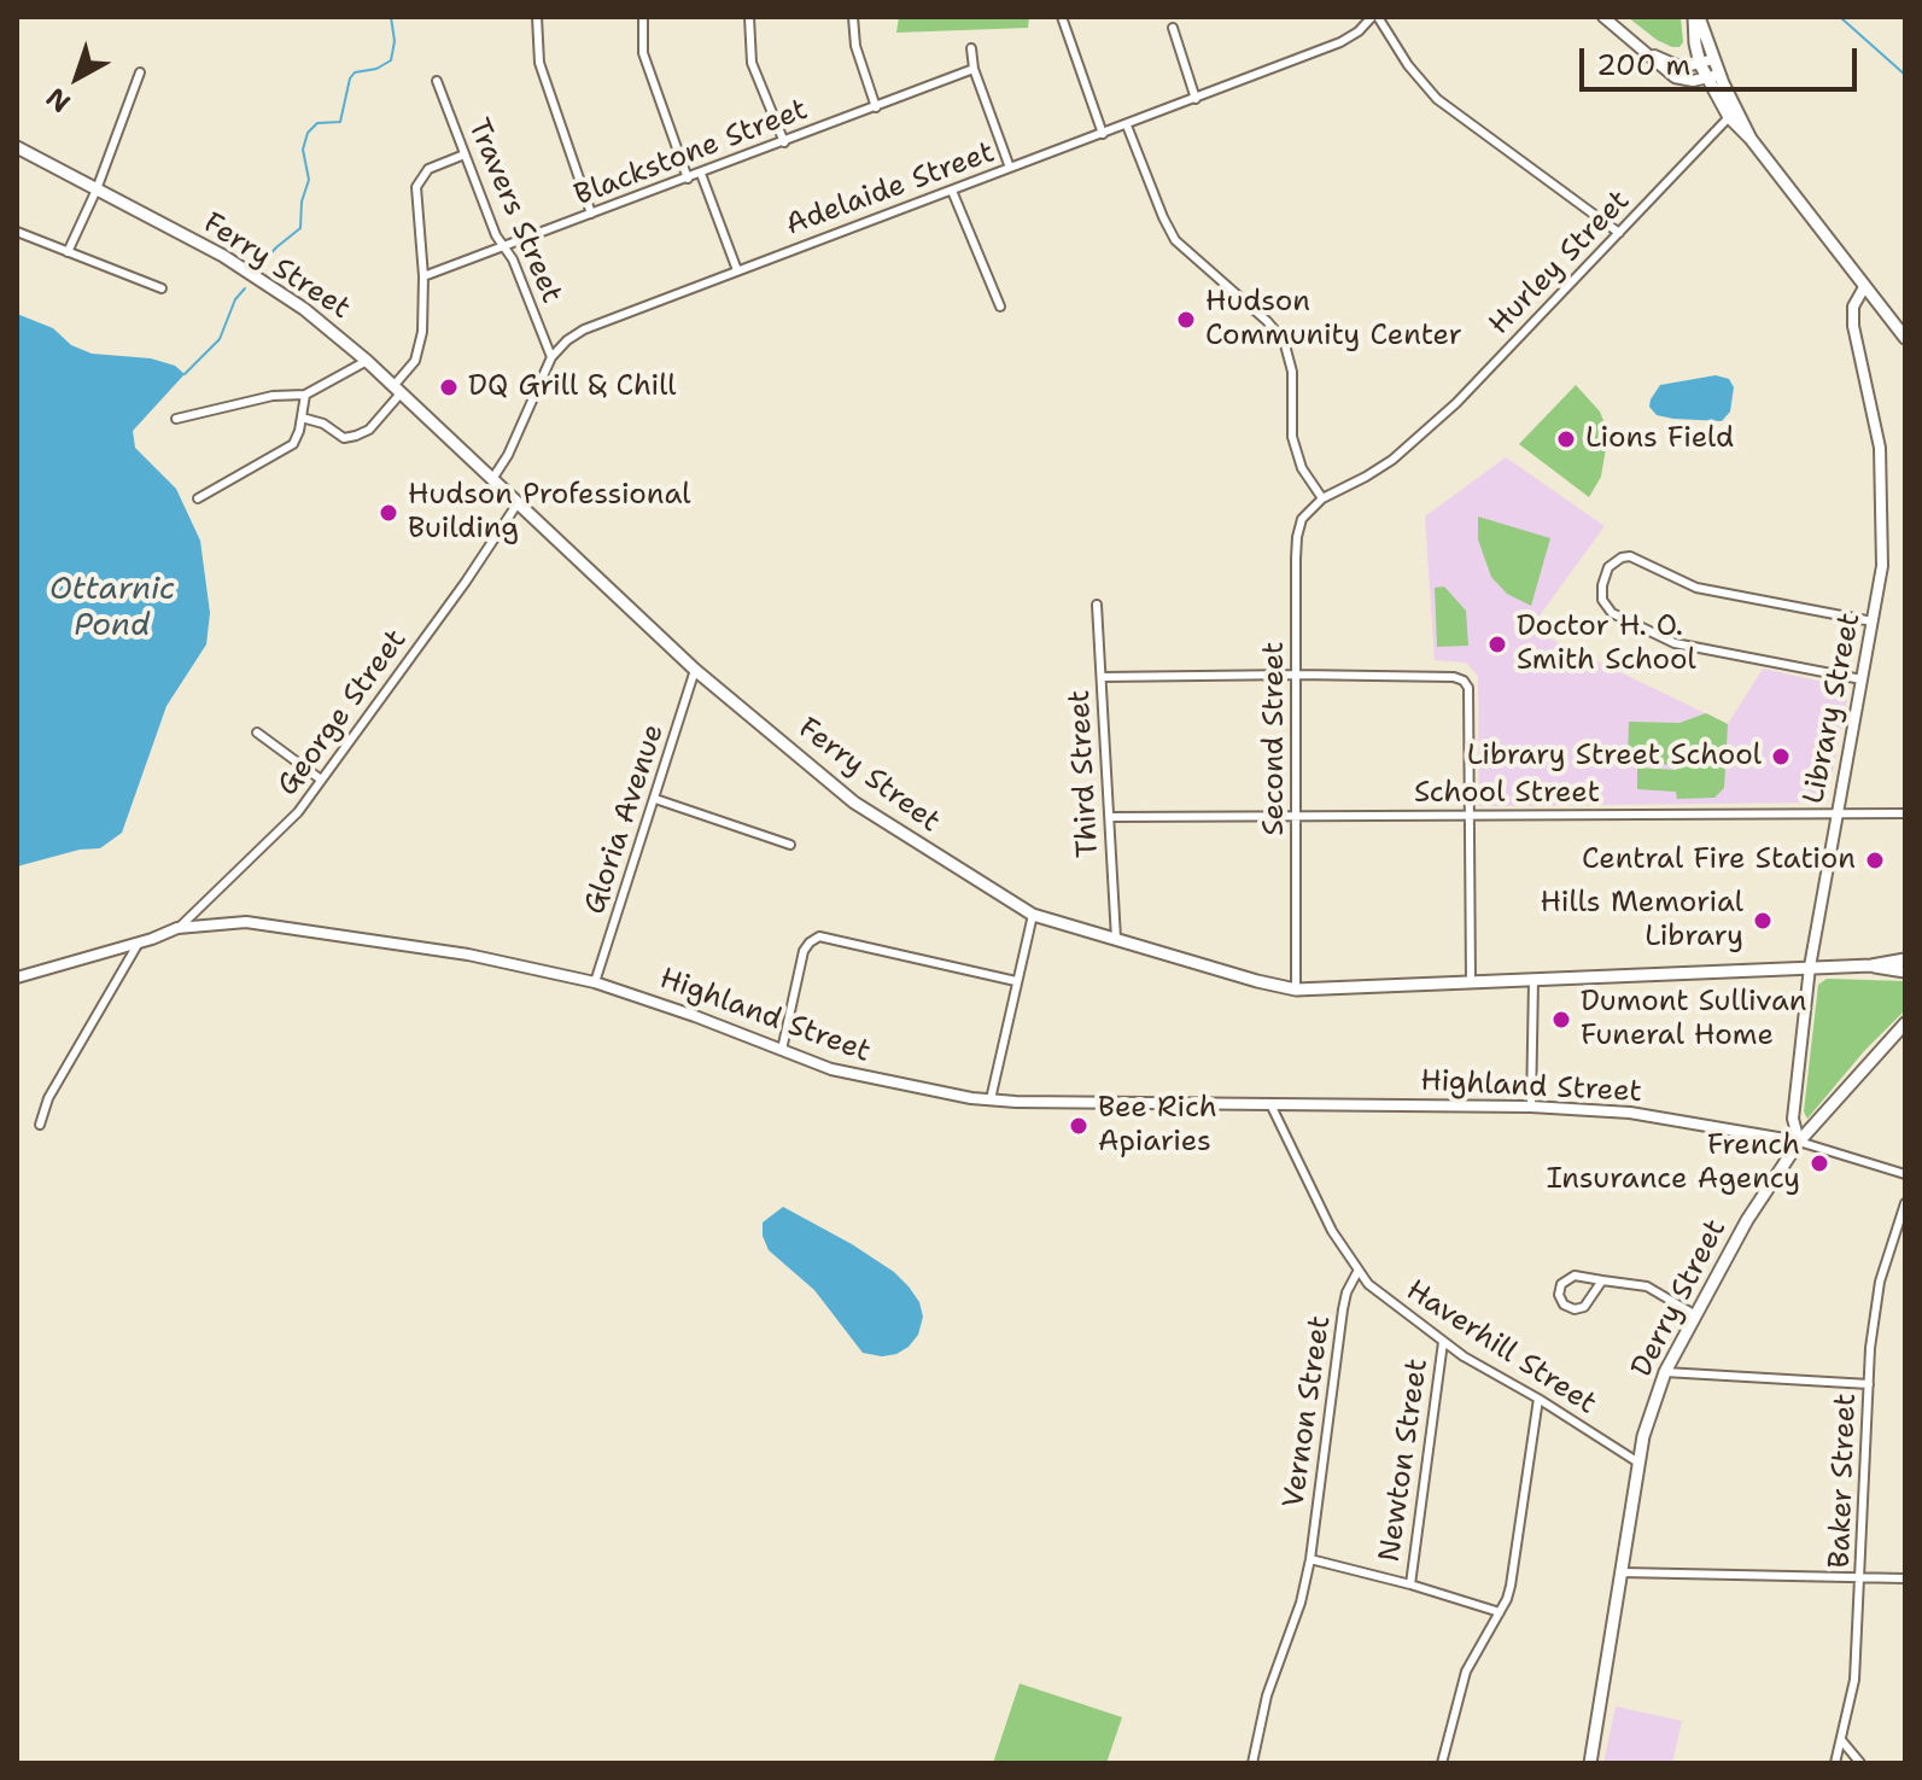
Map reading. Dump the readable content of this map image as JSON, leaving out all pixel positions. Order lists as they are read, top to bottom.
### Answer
{
  "streets": {
    "main road": ["Ferry Street", "Derry Street"],
    "street": [
      "Blackstone Street",
      "Adelaide Street",
      "Travers Street",
      "Hurley Street",
      "Library Street",
      "George Street",
      "Second Street",
      "Third Street",
      "School Street",
      "Gloria Avenue",
      "Highland Street",
      "Haverhill Street",
      "Vernon Street",
      "Newton Street",
      "Baker Street"
    ]
  },
  "crossings": [
    ["Blackstone Street", "Travers Street"],
    ["Adelaide Street", "Travers Street"],
    ["Adelaide Street", "Ferry Street"],
    ["Hurley Street", "Second Street"],
    ["Ferry Street", "Library Street"],
    ["Ferry Street", "George Street"],
    ["Ferry Street", "Second Street"],
    ["Ferry Street", "Third Street"],
    ["Ferry Street", "Gloria Avenue"],
    ["Library Street", "School Street"],
    ["Library Street", "Highland Street"],
    ["Library Street", "Derry Street"],
    ["George Street", "Highland Street"],
    ["Second Street", "School Street"],
    ["Third Street", "School Street"],
    ["Gloria Avenue", "Highland Street"],
    ["Highland Street", "Derry Street"],
    ["Highland Street", "Haverhill Street"],
    ["Derry Street", "Haverhill Street"],
    ["Haverhill Street", "Vernon Street"],
    ["Haverhill Street", "Newton Street"]
  ],
  "water": ["Ottarnic Pond"],
  "places": [
    "Hudson Community Center",
    "DQ Grill & Chill",
    "Lions Field",
    "Hudson Professional Building",
    "Doctor H. O. Smith School",
    "Library Street School",
    "Central Fire Station",
    "Hills Memorial Library",
    "Dumont Sullivan Funeral Home",
    "Bee Rich Apiaries",
    "French Insurance Agency"
  ],
  "scale_bar": "200 m",
  "north": "bottom left"
}
